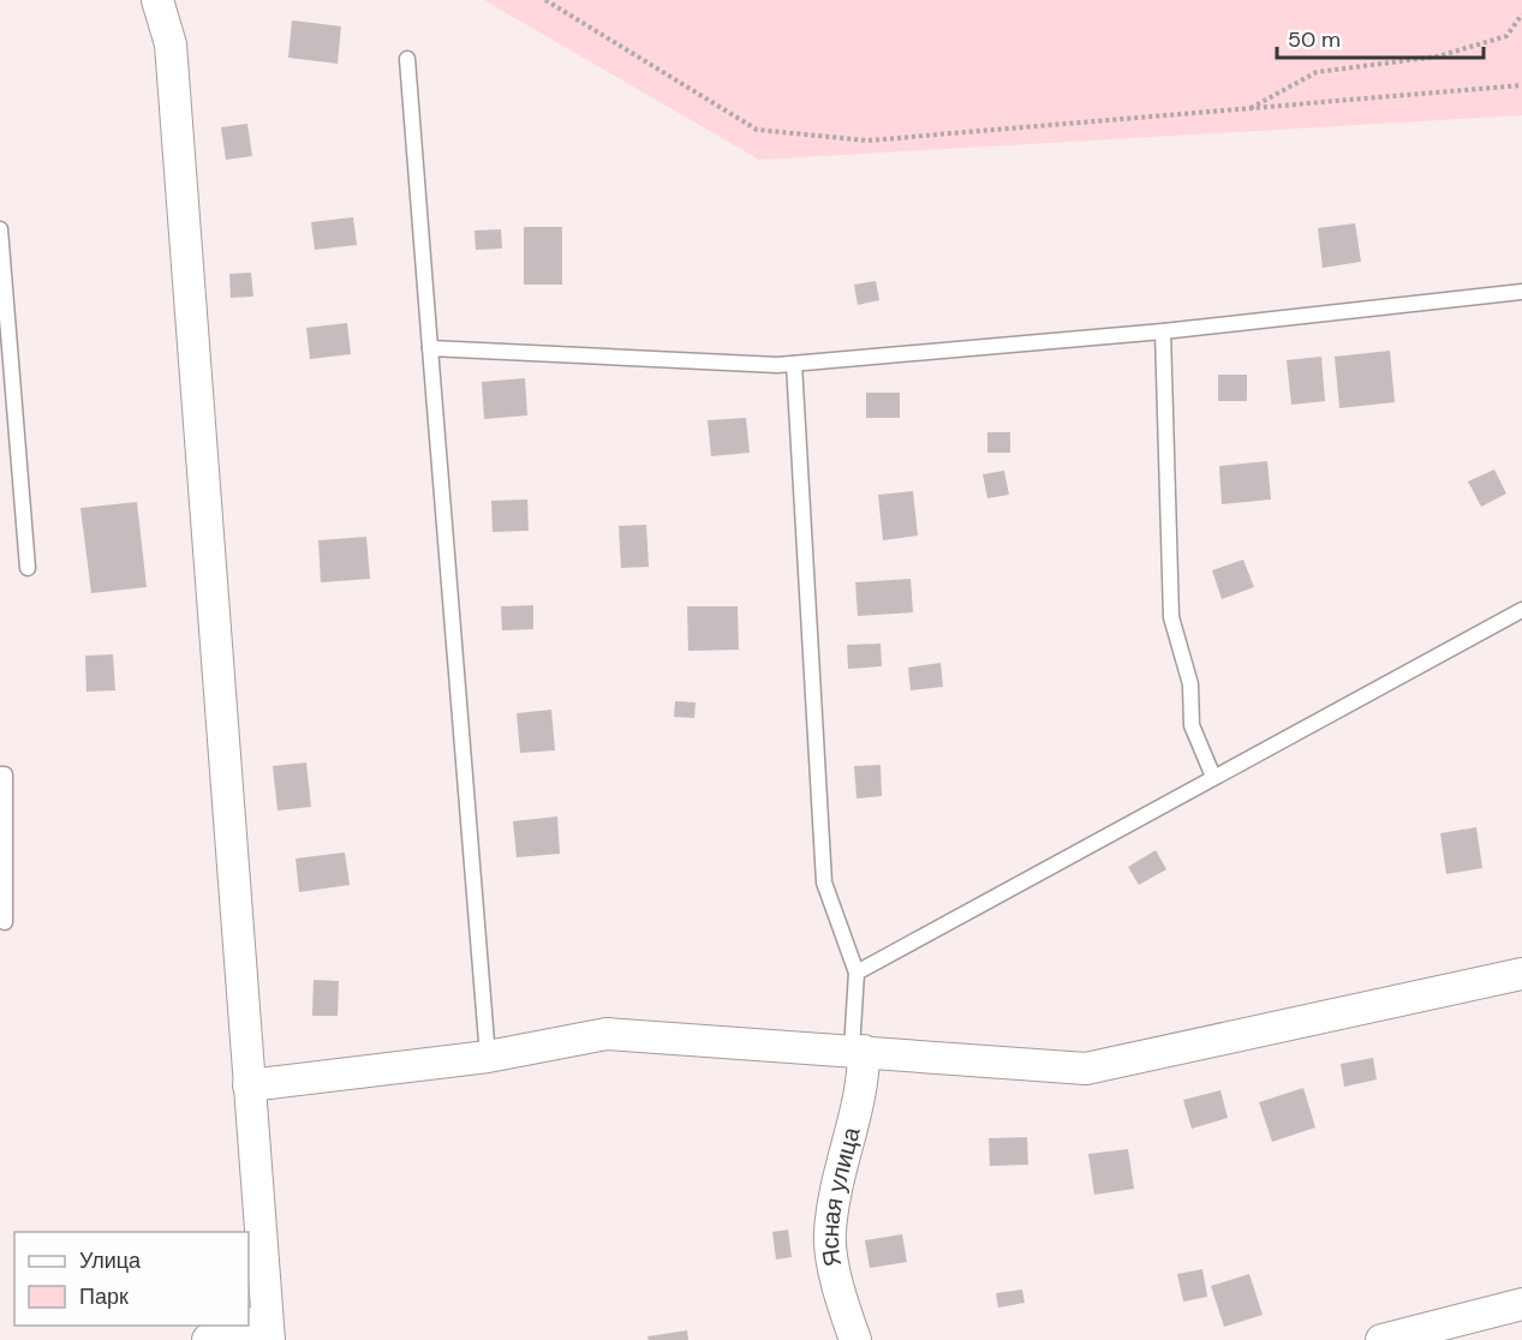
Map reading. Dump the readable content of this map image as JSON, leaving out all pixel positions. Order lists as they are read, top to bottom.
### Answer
{
  "streets": {
    "street": ["Ясная улица"]
  },
  "legend": ["Улица", "Парк"],
  "scale_bar": "50 m"
}
